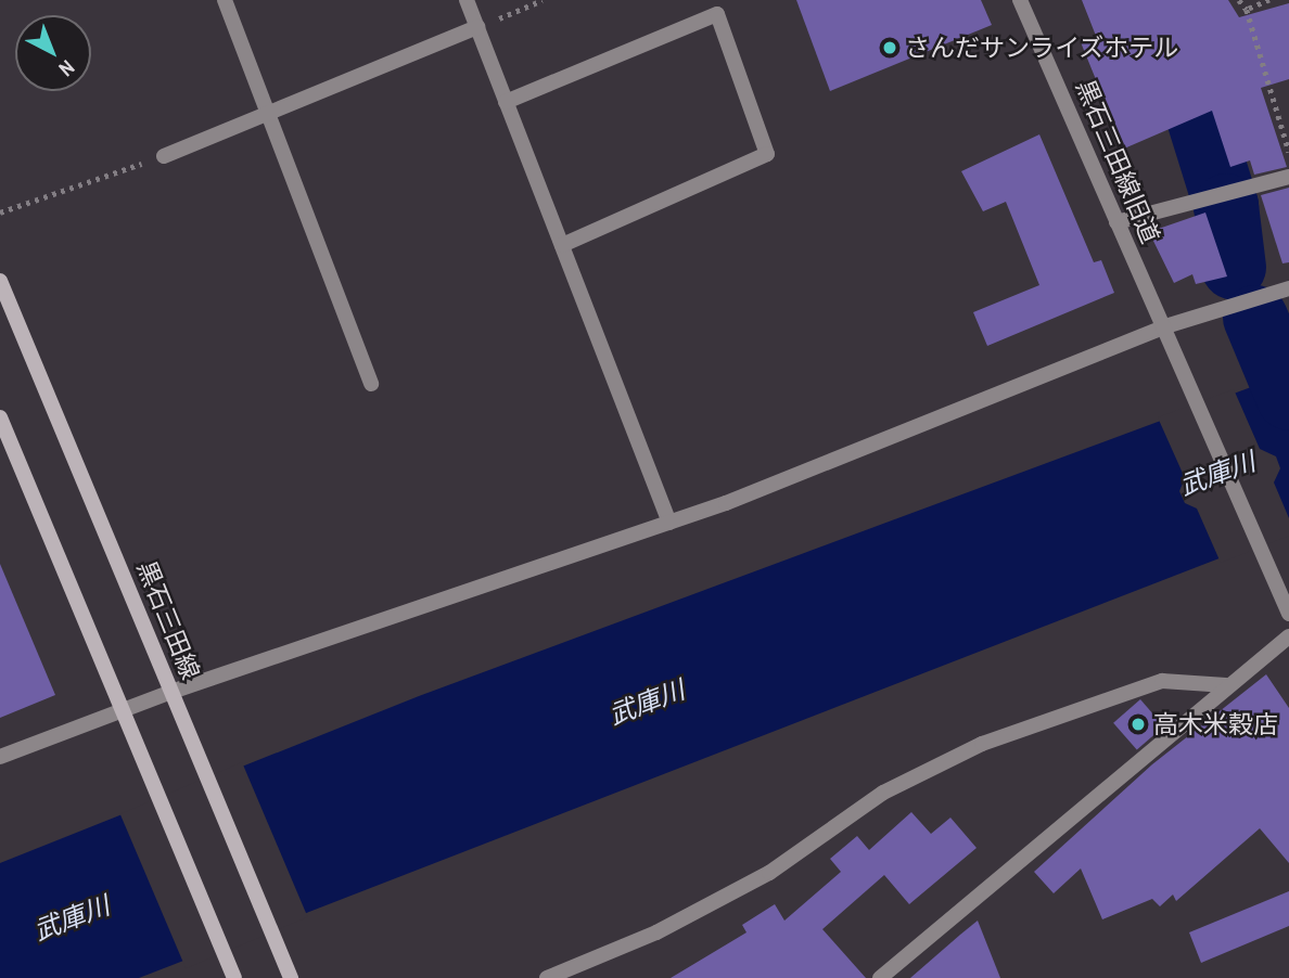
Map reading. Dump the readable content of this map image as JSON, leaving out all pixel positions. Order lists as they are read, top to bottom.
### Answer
{
  "streets": {
    "main road": ["黒石三田線"],
    "street": ["黒石三田線旧道"]
  },
  "water": ["武庫川"],
  "places": ["さんだサンライズホテル", "高木米穀店"],
  "north": "bottom right"
}
